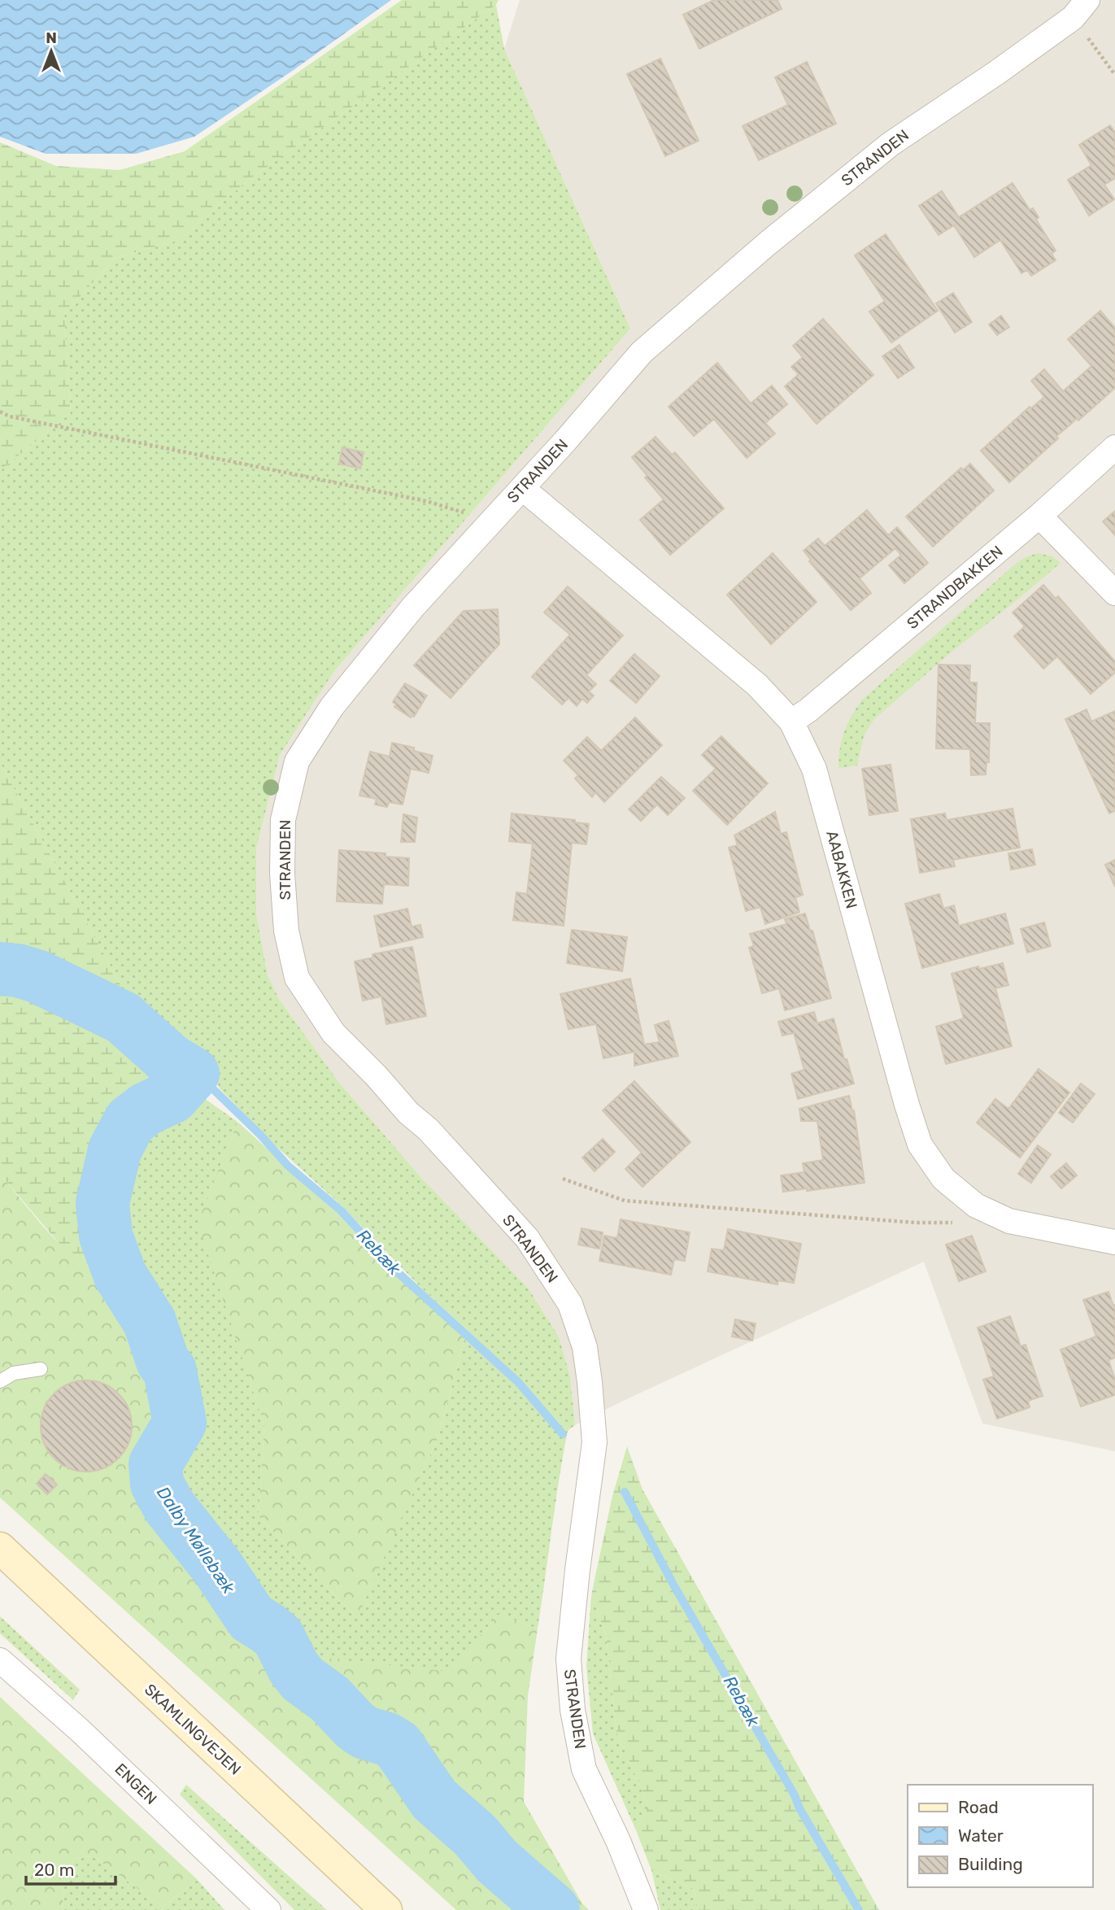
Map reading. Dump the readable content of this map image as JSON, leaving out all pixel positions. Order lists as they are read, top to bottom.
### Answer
{
  "streets": {
    "street": [
      "STRANDEN",
      "STRANDBAKKEN",
      "AABAKKEN",
      "SKAMLINGVEJEN",
      "ENGEN"
    ]
  },
  "crossings": [
    ["STRANDEN", "AABAKKEN"],
    ["STRANDBAKKEN", "AABAKKEN"]
  ],
  "water": ["Rebæk", "Dalby Møllebæk"],
  "legend": ["Road", "Water", "Building"],
  "scale_bar": "20 m",
  "north": "top"
}
